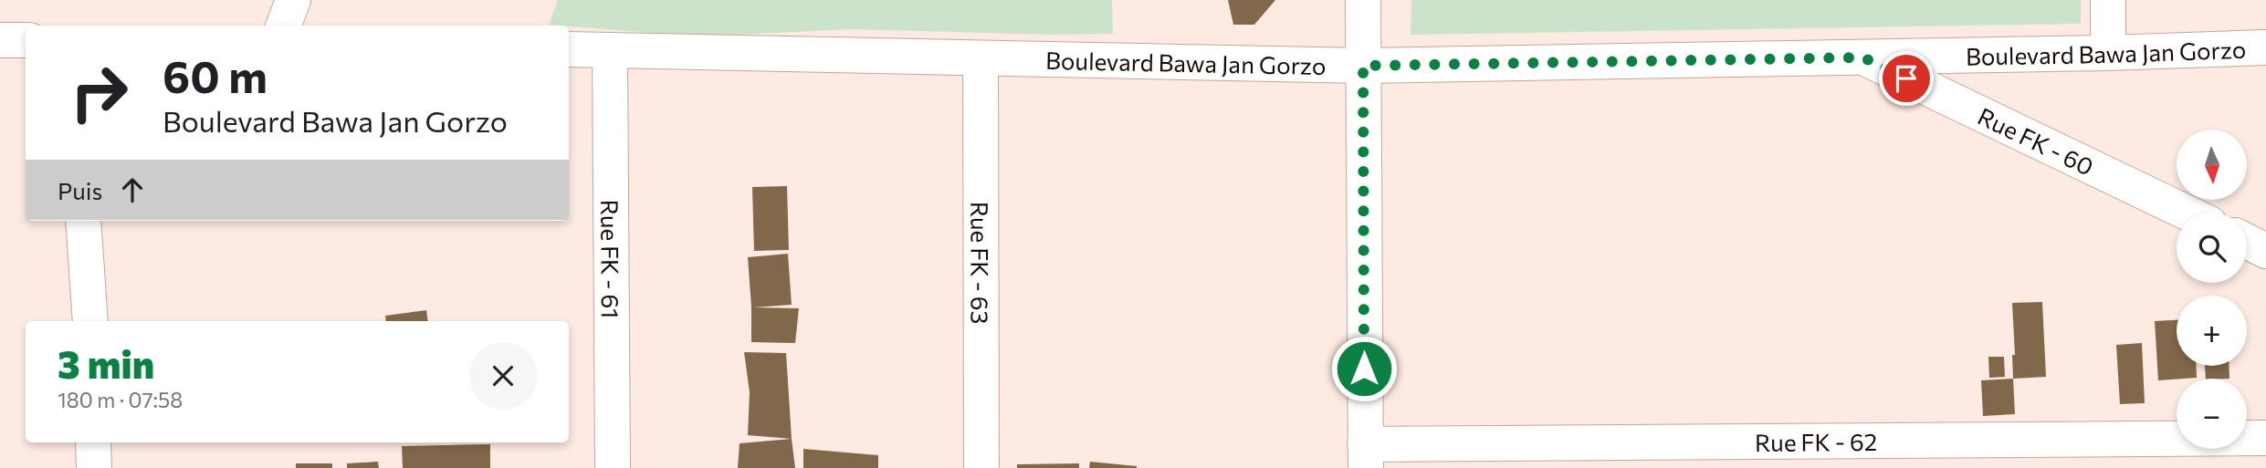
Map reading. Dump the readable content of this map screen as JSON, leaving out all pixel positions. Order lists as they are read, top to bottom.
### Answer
{
  "streets": {
    "street": [
      "Boulevard Bawa Jan Gorzo",
      "Rue FK - 60",
      "Rue FK - 61",
      "Rue FK - 63",
      "Rue FK - 62"
    ]
  },
  "crossings": [
    ["Boulevard Bawa Jan Gorzo", "Rue FK - 60"],
    ["Boulevard Bawa Jan Gorzo", "Rue FK - 61"],
    ["Boulevard Bawa Jan Gorzo", "Rue FK - 63"]
  ],
  "north": "bottom",
  "page": {
    "turn": ["60 m", "Boulevard Bawa Jan Gorzo"],
    "map_buttons": ["+", "−"],
    "then": "Puis",
    "heading": ["3 min", "180 m · 07:58"]
  }
}
